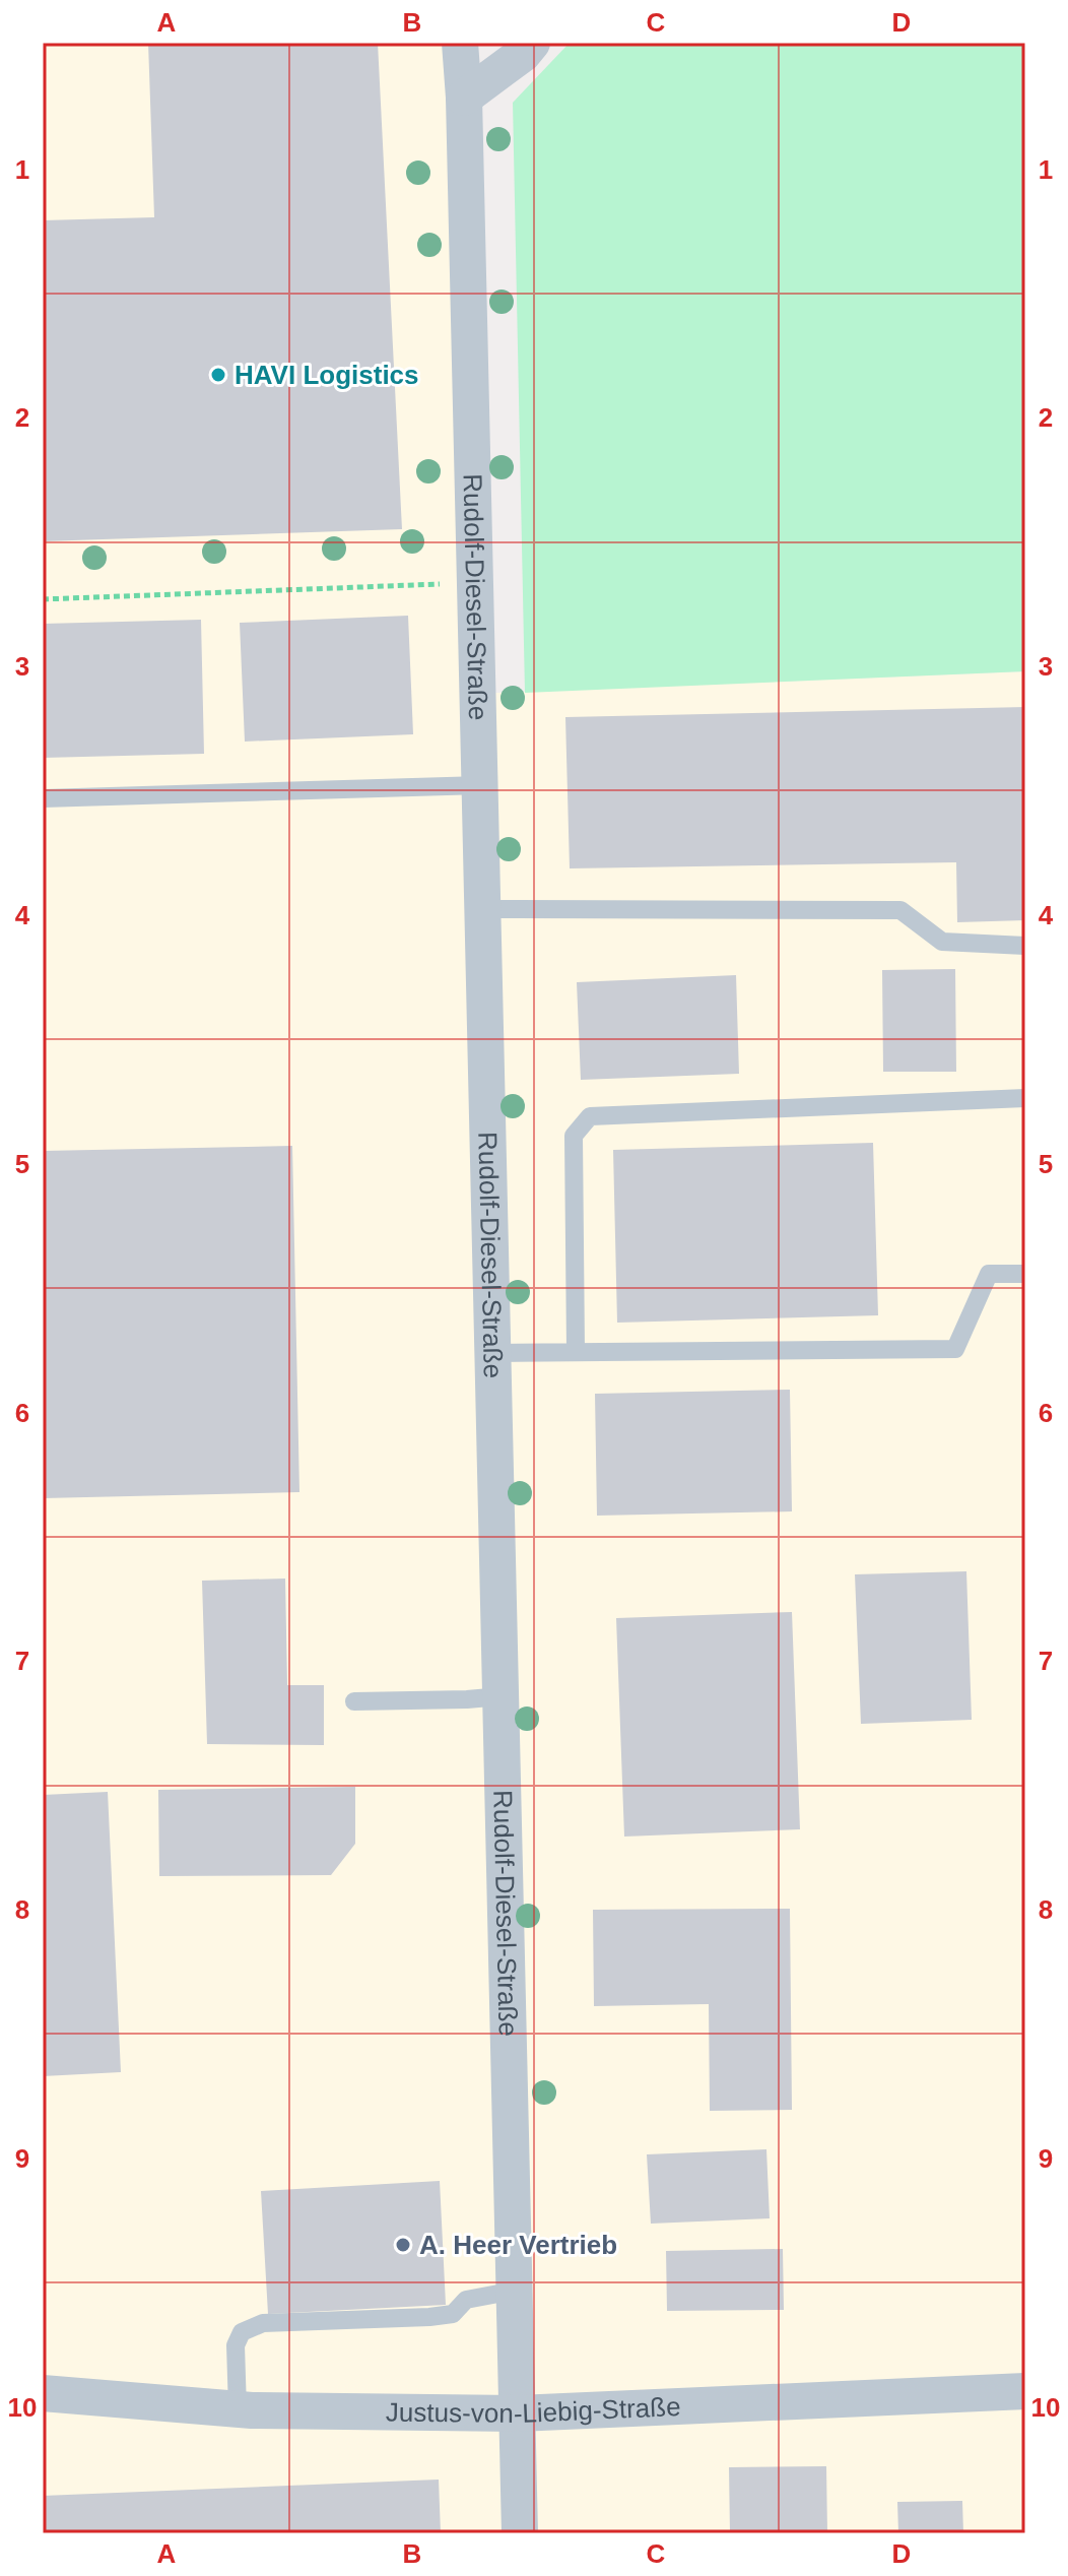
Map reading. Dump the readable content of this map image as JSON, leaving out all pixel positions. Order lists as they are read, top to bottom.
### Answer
{
  "streets": {
    "street": ["Rudolf-Diesel-Straße", "Justus-von-Liebig-Straße"]
  },
  "crossings": [
    ["Rudolf-Diesel-Straße", "Justus-von-Liebig-Straße"]
  ],
  "places": ["HAVI Logistics", "A. Heer Vertrieb"],
  "grid": {
    "columns": [
      "A",
      "B",
      "C",
      "D"
    ],
    "rows": [
      "1",
      "2",
      "3",
      "4",
      "5",
      "6",
      "7",
      "8",
      "9",
      "10"
    ]
  }
}
